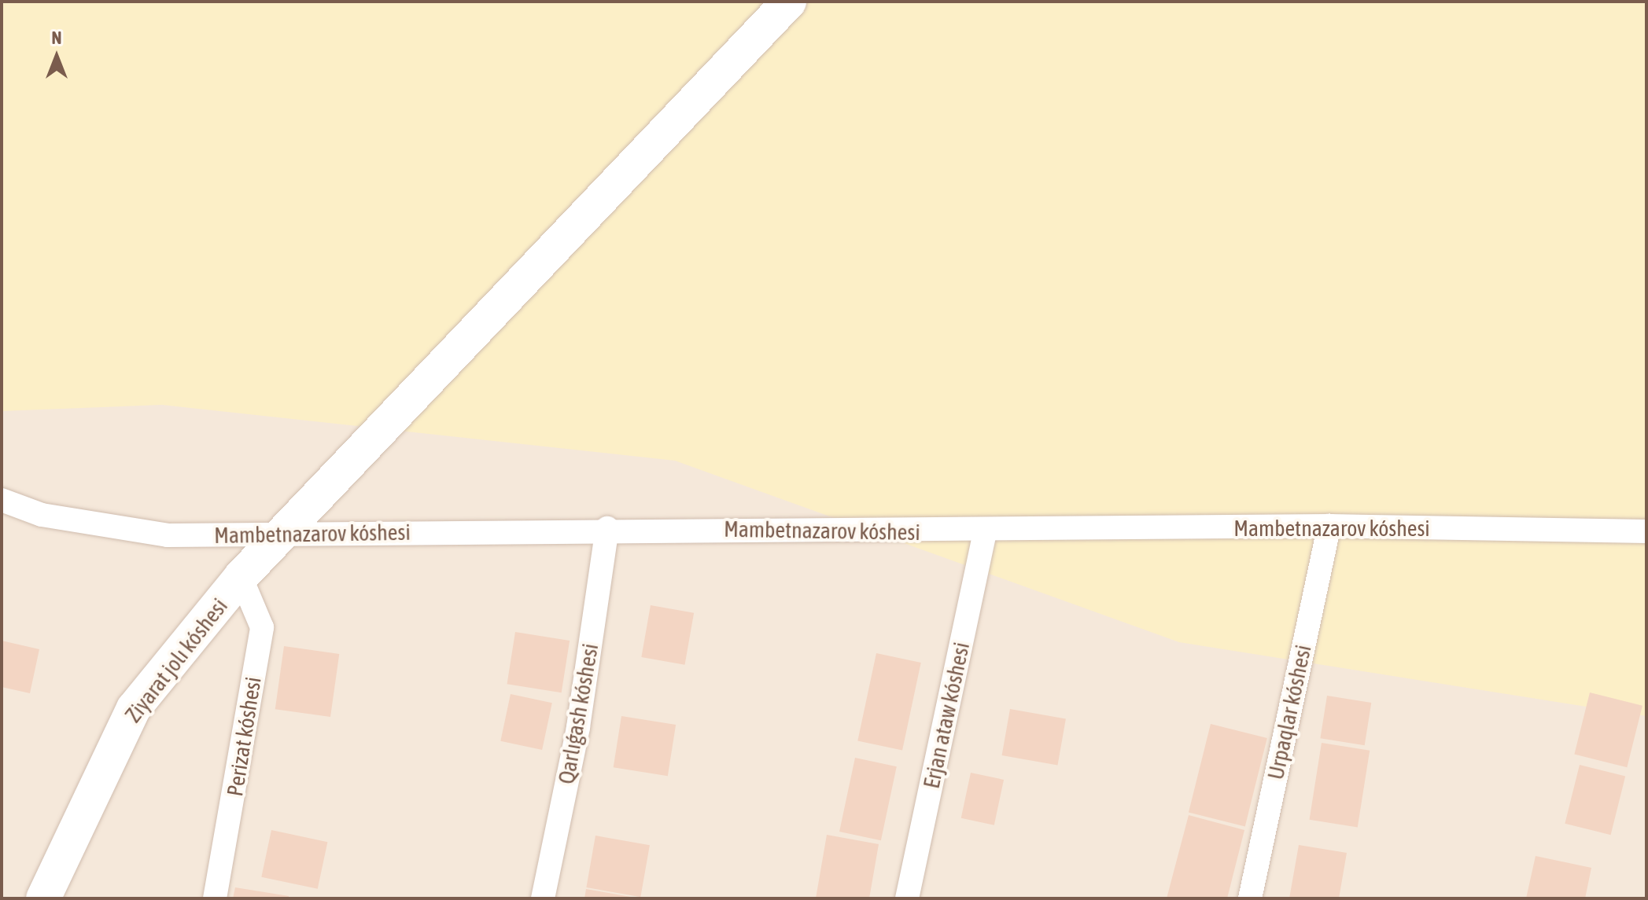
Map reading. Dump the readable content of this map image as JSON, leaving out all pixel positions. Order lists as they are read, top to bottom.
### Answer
{
  "streets": {
    "street": [
      "Mambetnazarov kóshesi",
      "Ziyarat jolı kóshesi",
      "Urpaqlar kóshesi",
      "Qarlıǵash kóshesi",
      "Erjan ataw kóshesi",
      "Perizat kóshesi"
    ]
  },
  "crossings": [
    ["Mambetnazarov kóshesi", "Ziyarat jolı kóshesi"],
    ["Mambetnazarov kóshesi", "Urpaqlar kóshesi"],
    ["Mambetnazarov kóshesi", "Qarlıǵash kóshesi"],
    ["Mambetnazarov kóshesi", "Erjan ataw kóshesi"],
    ["Ziyarat jolı kóshesi", "Perizat kóshesi"]
  ],
  "north": "top"
}
